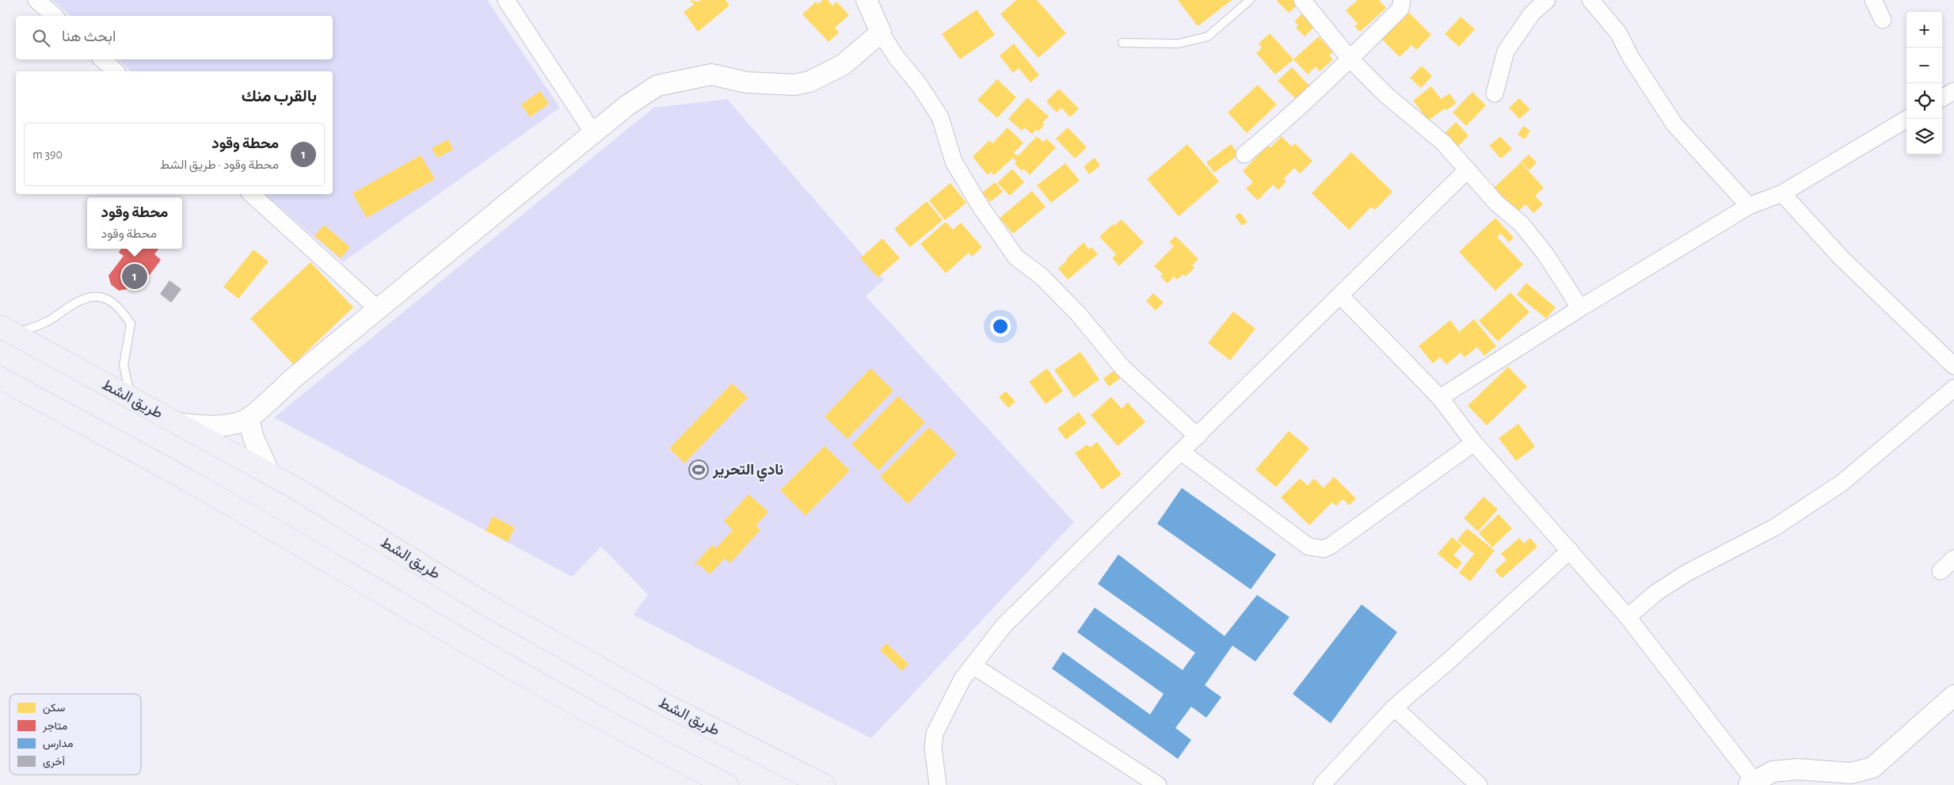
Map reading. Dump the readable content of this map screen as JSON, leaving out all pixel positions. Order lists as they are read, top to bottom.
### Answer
{
  "streets": {
    "highway": ["طريق الشط"]
  },
  "places": {
    "sports": ["نادي التحرير"]
  },
  "legend": [
    "سكن",
    "متاجر",
    "مدارس",
    "أخرى"
  ],
  "page": {
    "map_buttons": ["+", "−"],
    "search": "ابحث هنا",
    "heading": "بالقرب منك",
    "list": [
      {
        "mark": "1",
        "name": "محطة وقود",
        "note": "محطة وقود · طريق الشط",
        "value": "390 m"
      }
    ],
    "popup": ["محطة وقود", "محطة وقود"],
    "pins": "1"
  }
}
